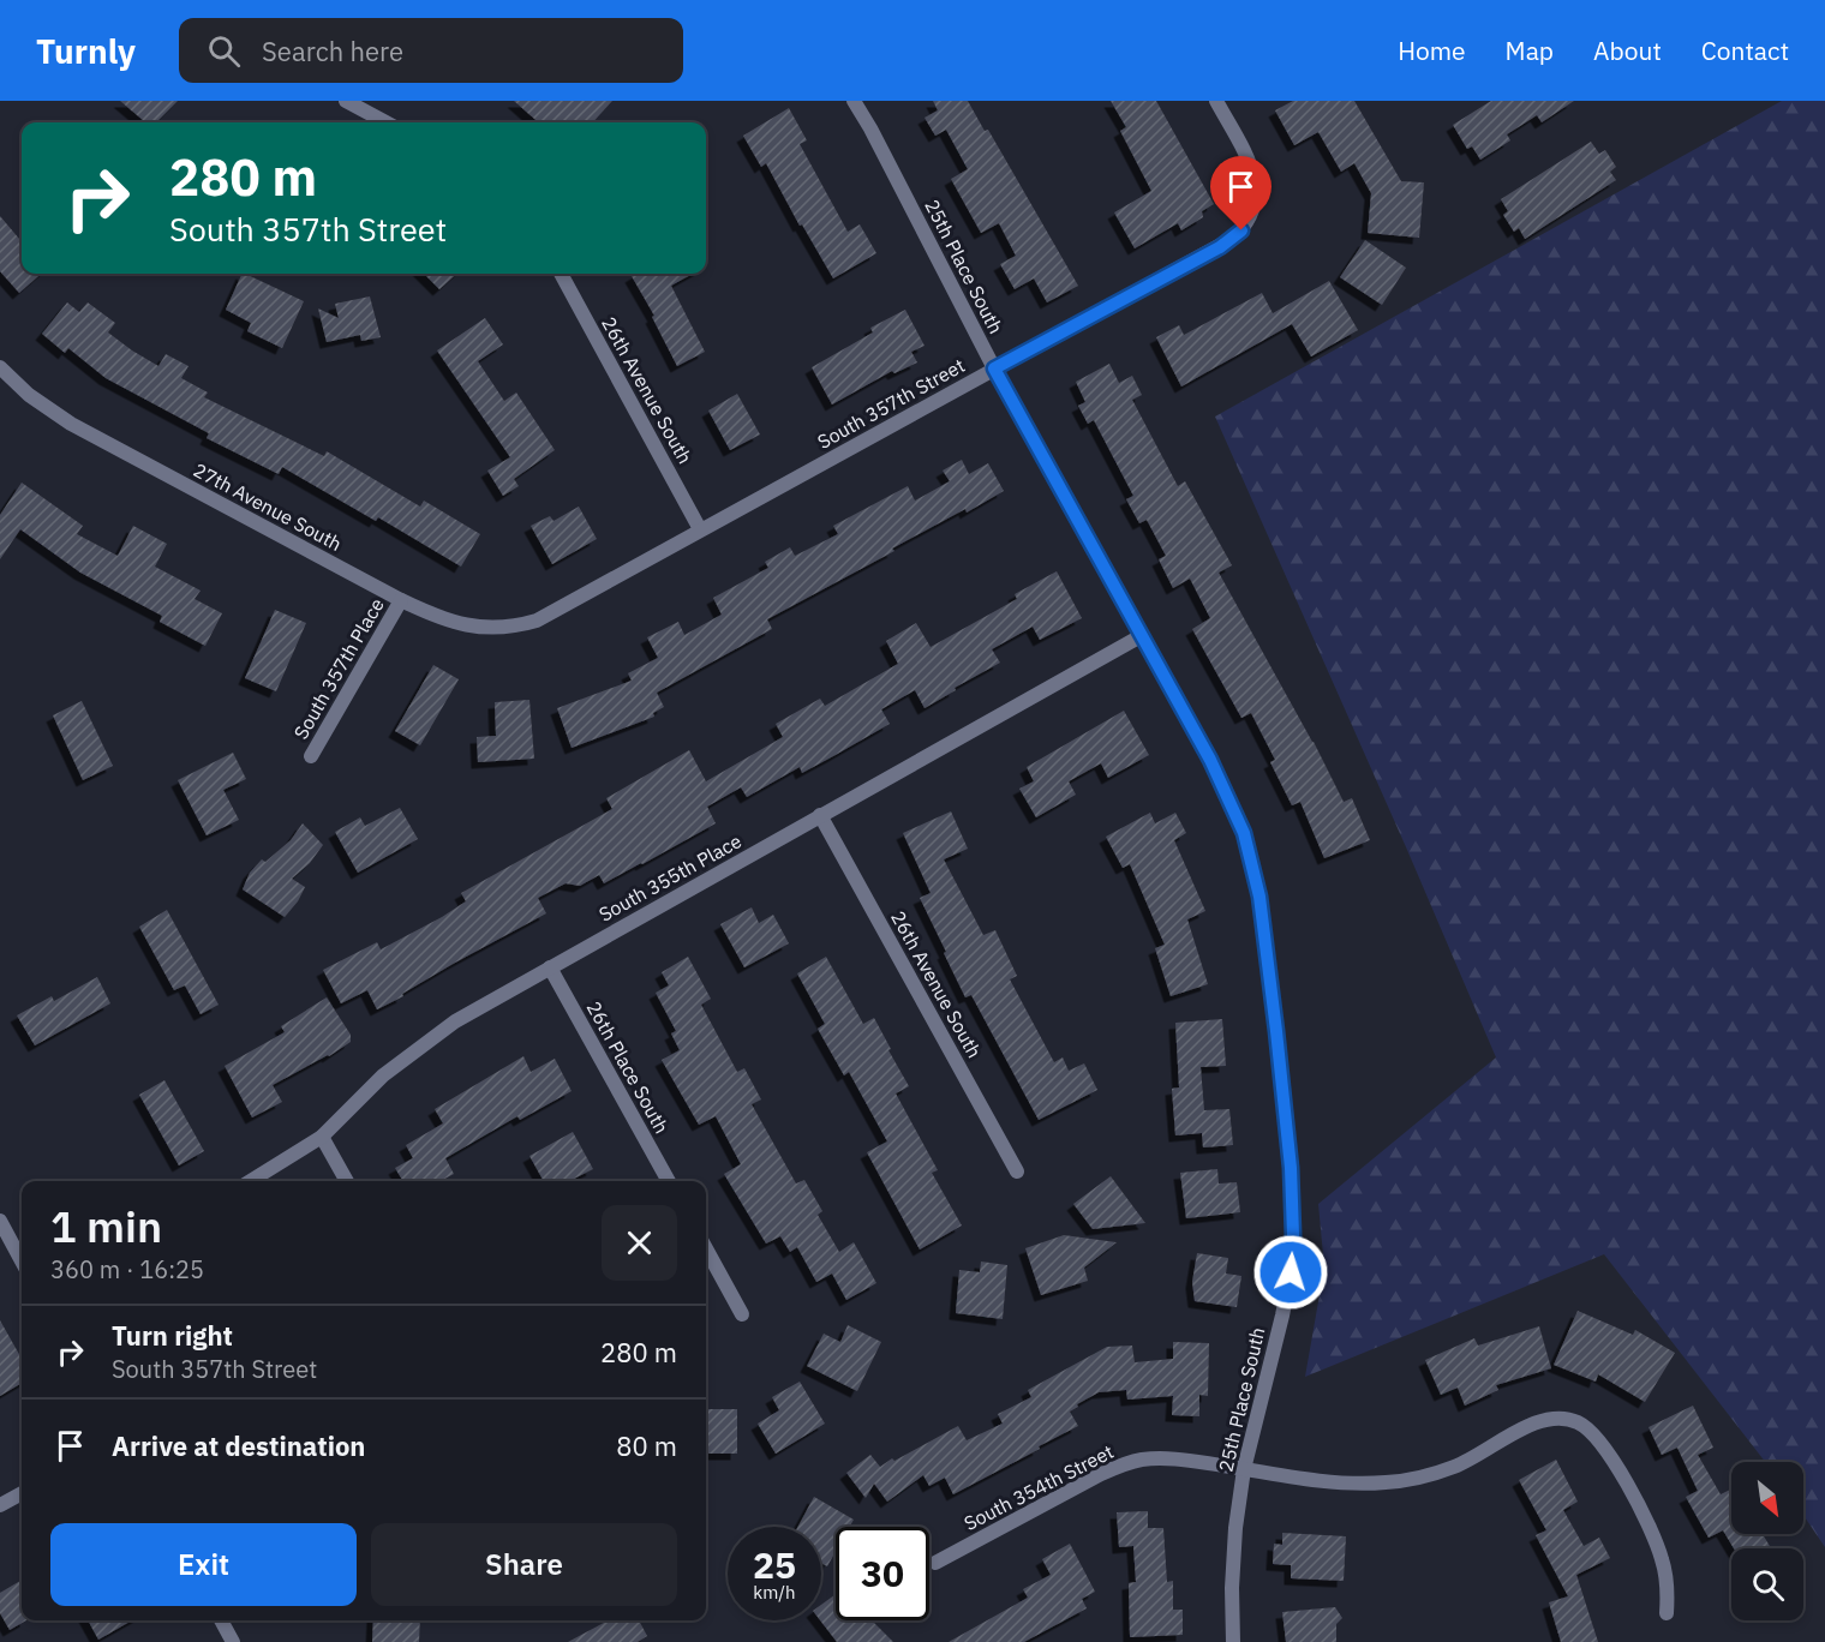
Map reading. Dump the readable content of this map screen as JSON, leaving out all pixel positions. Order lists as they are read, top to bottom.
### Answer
{
  "streets": {
    "street": [
      "25th Place South",
      "26th Avenue South",
      "South 357th Street",
      "27th Avenue South",
      "South 357th Place",
      "South 355th Place",
      "26th Place South",
      "South 354th Street"
    ]
  },
  "crossings": [
    ["25th Place South", "South 357th Street"],
    ["25th Place South", "South 355th Place"],
    ["25th Place South", "South 354th Street"],
    ["26th Avenue South", "South 357th Street"],
    ["26th Avenue South", "South 355th Place"],
    ["South 357th Street", "27th Avenue South"],
    ["27th Avenue South", "South 357th Place"],
    ["South 355th Place", "26th Place South"]
  ],
  "north": "bottom right",
  "page": {
    "header": "Turnly",
    "search": "Search here",
    "nav": [
      "Home",
      "Map",
      "About",
      "Contact"
    ],
    "turn": ["280 m", "South 357th Street"],
    "heading": ["1 min", "360 m · 16:25"],
    "list": [
      {
        "name": "Turn right",
        "note": "South 357th Street",
        "value": "280 m"
      },
      {
        "name": "Arrive at destination",
        "value": "80 m"
      }
    ],
    "buttons": ["Exit", "Share"],
    "speed": "25 km/h",
    "limit": "30"
  }
}
